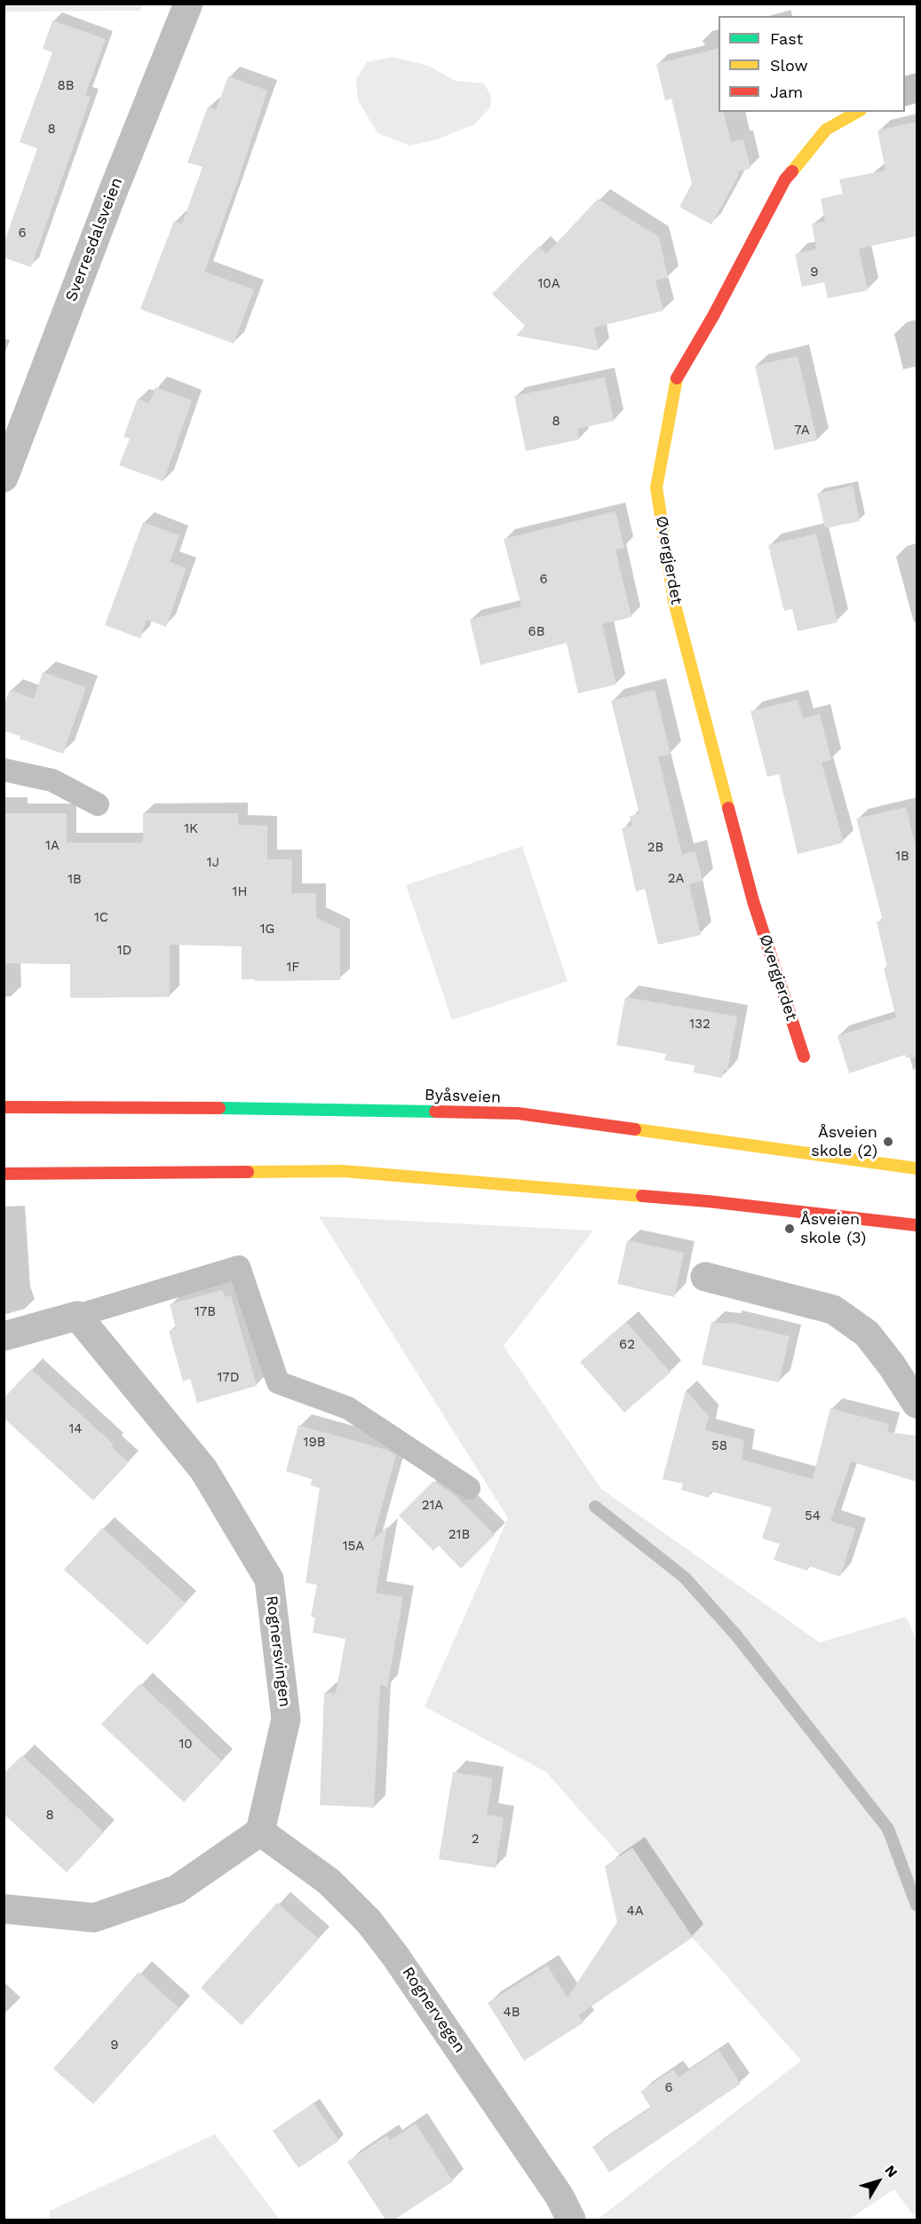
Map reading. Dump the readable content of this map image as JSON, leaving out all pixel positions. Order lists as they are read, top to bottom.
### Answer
{
  "streets": {
    "main road": ["Øvergjerdet", "Byåsveien"],
    "street": ["Sverresdalsveien", "Rognersvingen", "Rognervegen"]
  },
  "crossings": [
    ["Rognersvingen", "Rognervegen"]
  ],
  "places": ["Åsveien skole (2)", "Åsveien skole (3)"],
  "house_numbers": [
    "8B",
    "8",
    "6",
    "9",
    "10A",
    "8",
    "7A",
    "6",
    "6B",
    "1K",
    "1A",
    "2B",
    "1B",
    "1J",
    "2A",
    "1B",
    "1H",
    "1C",
    "1G",
    "1D",
    "1F",
    "132",
    "17B",
    "62",
    "17D",
    "14",
    "19B",
    "58",
    "21A",
    "54",
    "21B",
    "15A",
    "10",
    "8",
    "2",
    "4A",
    "4B",
    "9",
    "6"
  ],
  "legend": ["Fast", "Slow", "Jam"],
  "north": "top right"
}
